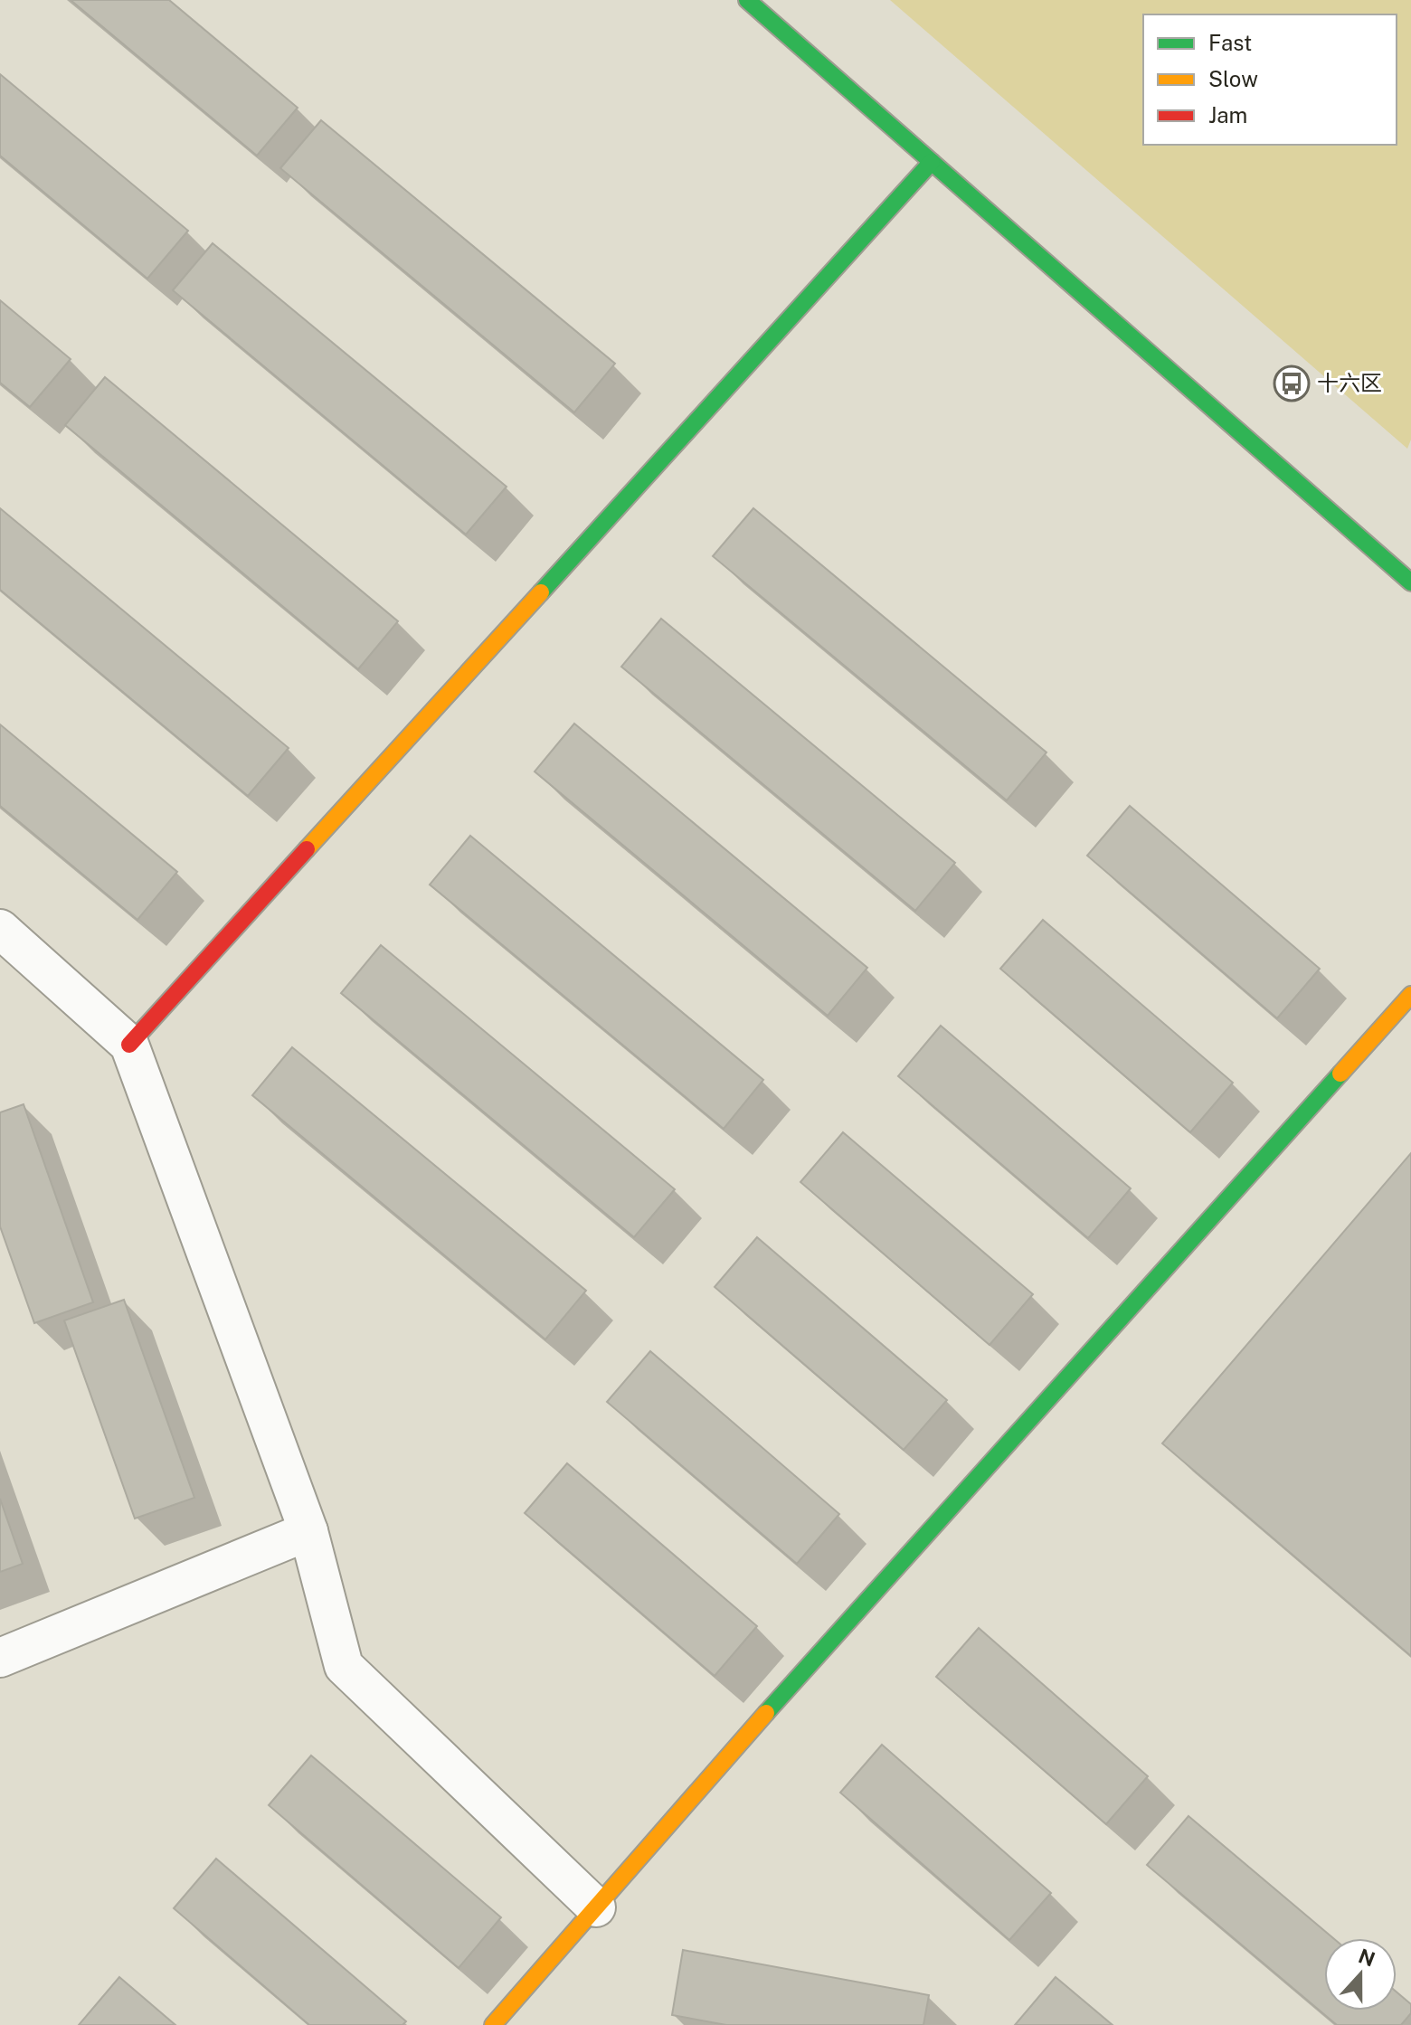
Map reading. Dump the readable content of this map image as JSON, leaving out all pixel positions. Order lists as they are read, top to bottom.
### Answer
{
  "places": {
    "bus stop": ["十六区"]
  },
  "legend": ["Fast", "Slow", "Jam"],
  "north": "top"
}
